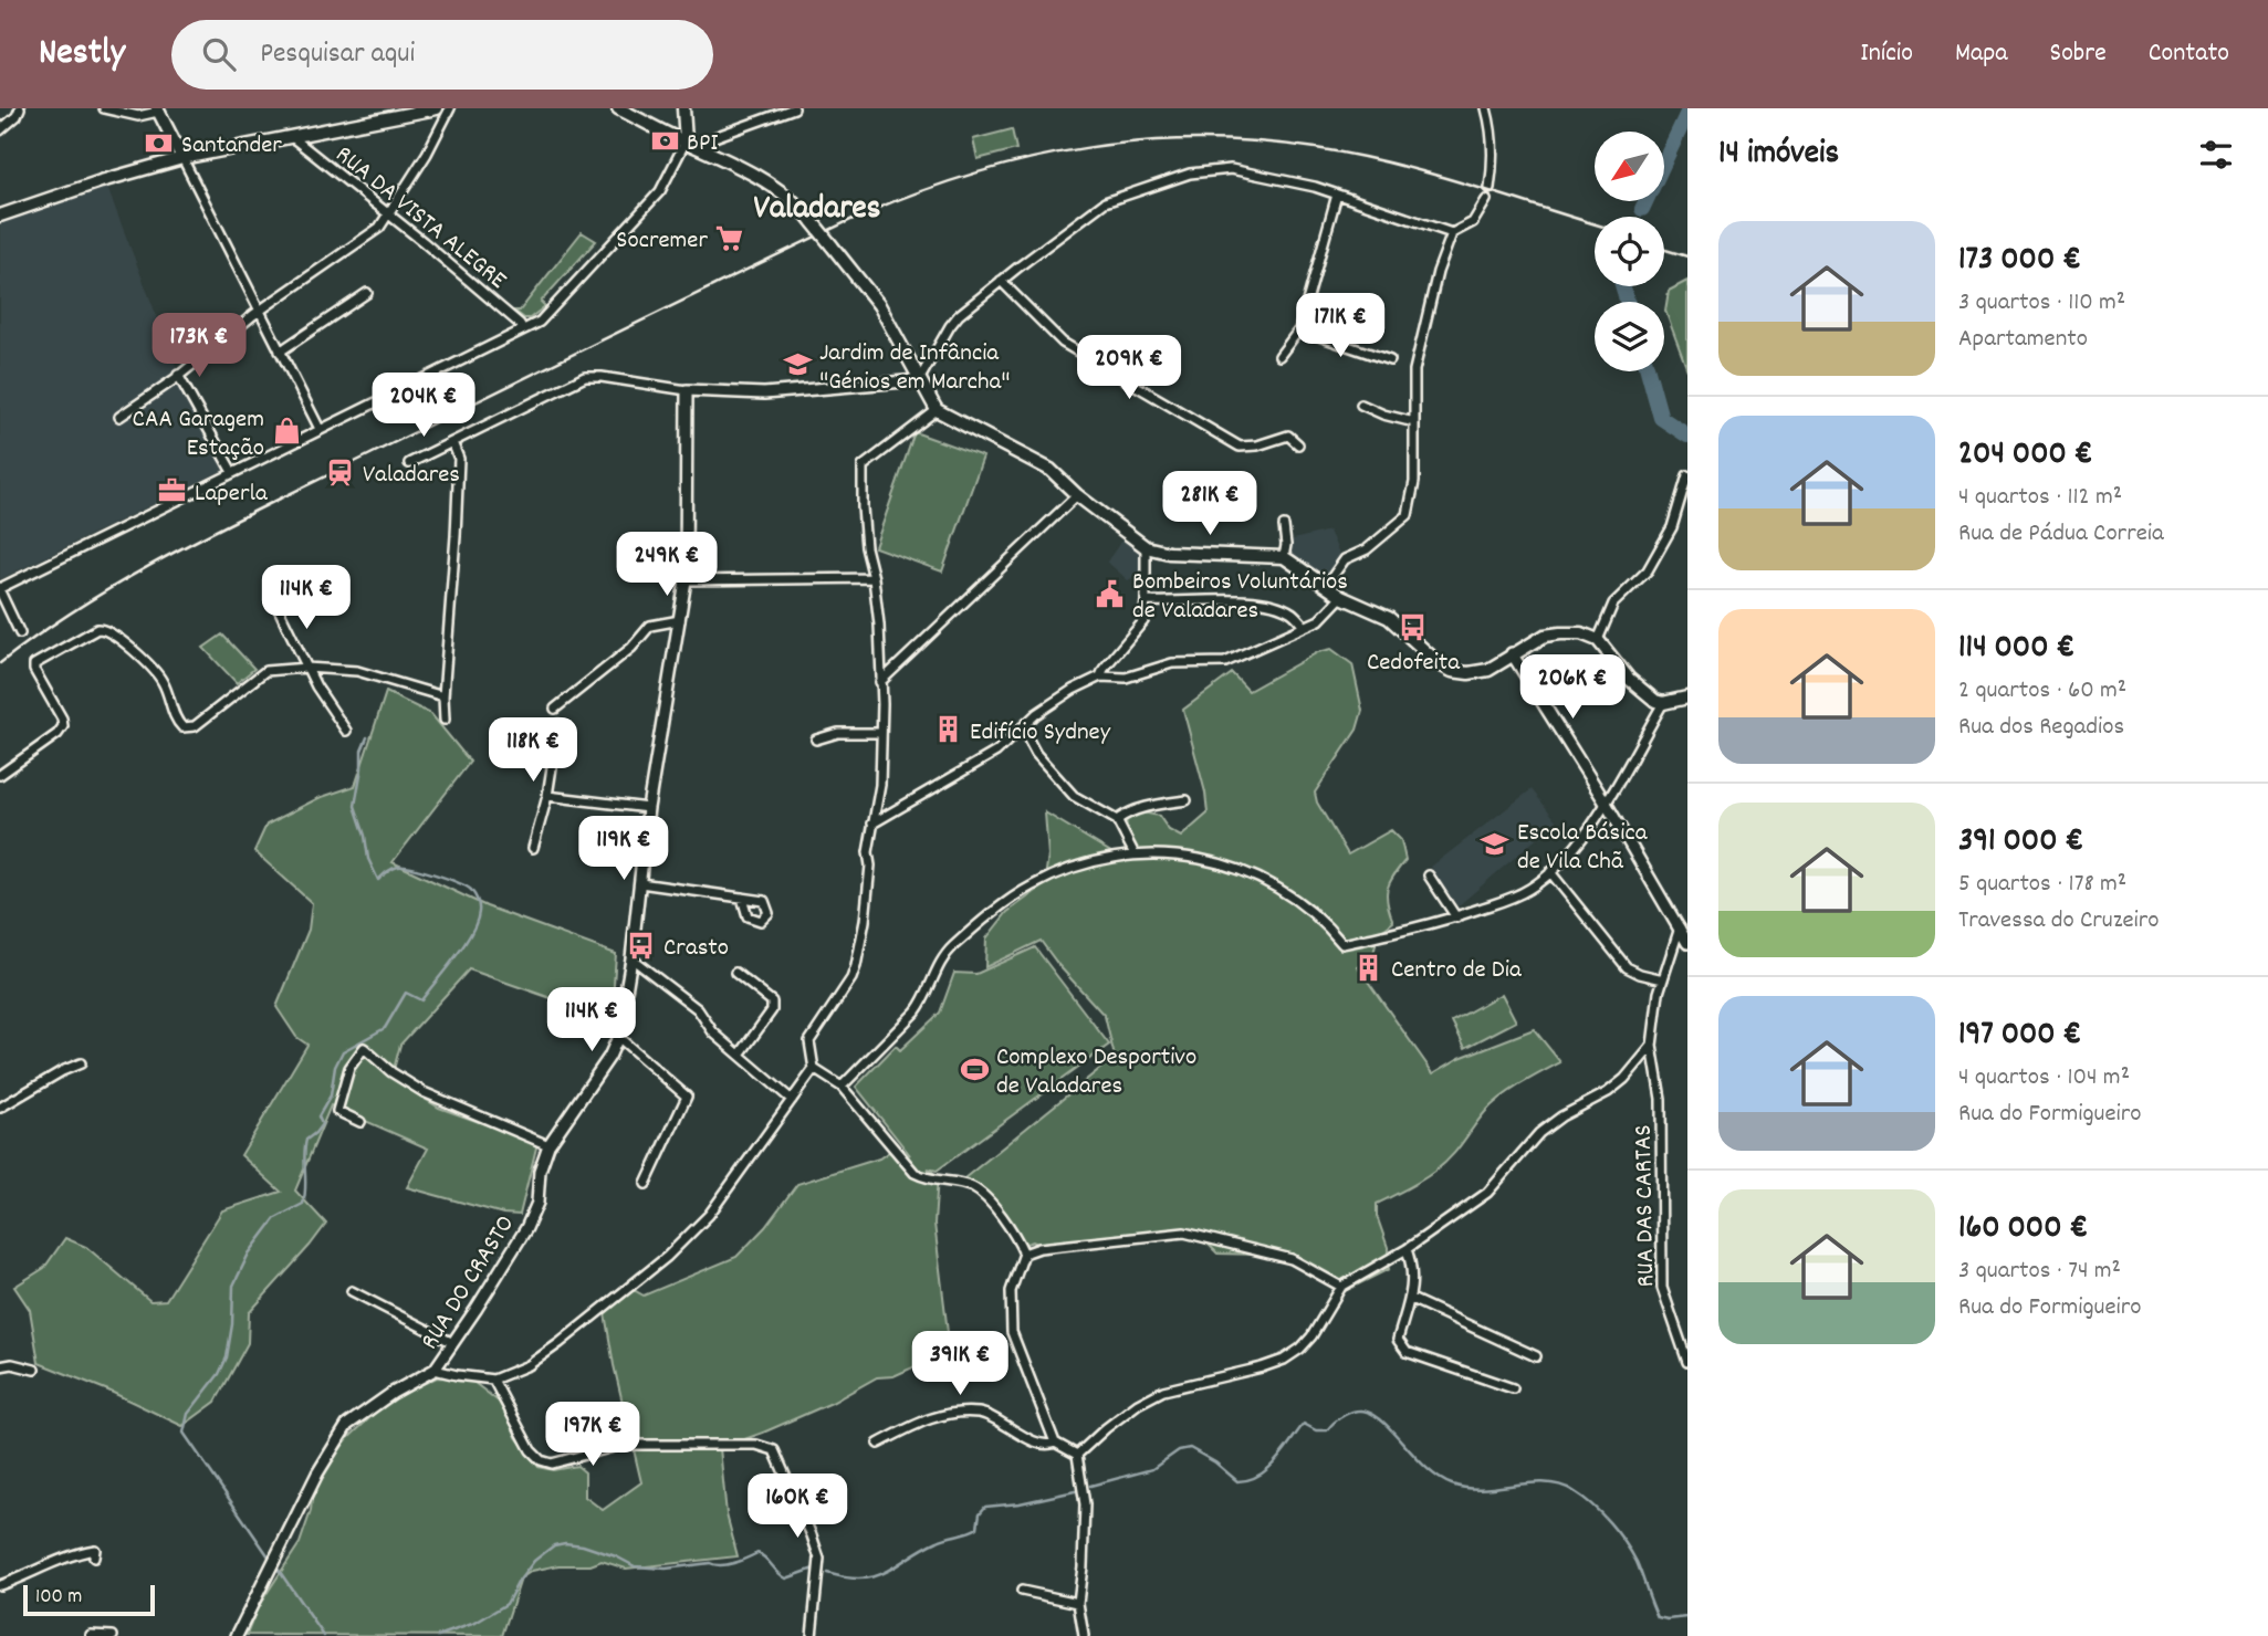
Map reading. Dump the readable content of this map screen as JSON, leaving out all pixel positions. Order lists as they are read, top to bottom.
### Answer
{
  "streets": {
    "street": ["RUA DA VISTA ALEGRE", "RUA DAS CARTAS", "RUA DO CRASTO"]
  },
  "districts": ["Valadares"],
  "places": {
    "bank": ["BPI", "Santander"],
    "supermarket": ["Socremer"],
    "school or university": ["Jardim de Infância \"Génios em Marcha\"", "Escola Básica de Vila Chã"],
    "shop": ["CAA Garagem Estação"],
    "station": ["Valadares"],
    "office": ["Laperla"],
    "public building": ["Bombeiros Voluntários de Valadares"],
    "bus stop": ["Cedofeita", "Crasto"],
    "building": ["Edifício Sydney", "Centro de Dia"],
    "sports": ["Complexo Desportivo de Valadares"]
  },
  "scale_bar": "100 m",
  "north": "bottom left",
  "page": {
    "header": "Nestly",
    "search": "Pesquisar aqui",
    "nav": [
      "Início",
      "Mapa",
      "Sobre",
      "Contato"
    ],
    "heading": "14 imóveis",
    "list": [
      {
        "name": "173 000 €",
        "note": "3 quartos · 110 m² · Apartamento"
      },
      {
        "name": "204 000 €",
        "note": "4 quartos · 112 m² · Rua de Pádua Correia"
      },
      {
        "name": "114 000 €",
        "note": "2 quartos · 60 m² · Rua dos Regadios"
      },
      {
        "name": "391 000 €",
        "note": "5 quartos · 178 m² · Travessa do Cruzeiro"
      },
      {
        "name": "197 000 €",
        "note": "4 quartos · 104 m² · Rua do Formigueiro"
      },
      {
        "name": "160 000 €",
        "note": "3 quartos · 74 m² · Rua do Formigueiro"
      }
    ],
    "price": [
      "171K €",
      "173K €",
      "209K €",
      "204K €",
      "281K €",
      "249K €",
      "114K €",
      "206K €",
      "118K €",
      "119K €",
      "114K €",
      "391K €",
      "197K €",
      "160K €"
    ],
    "scale": "100 m"
  }
}
